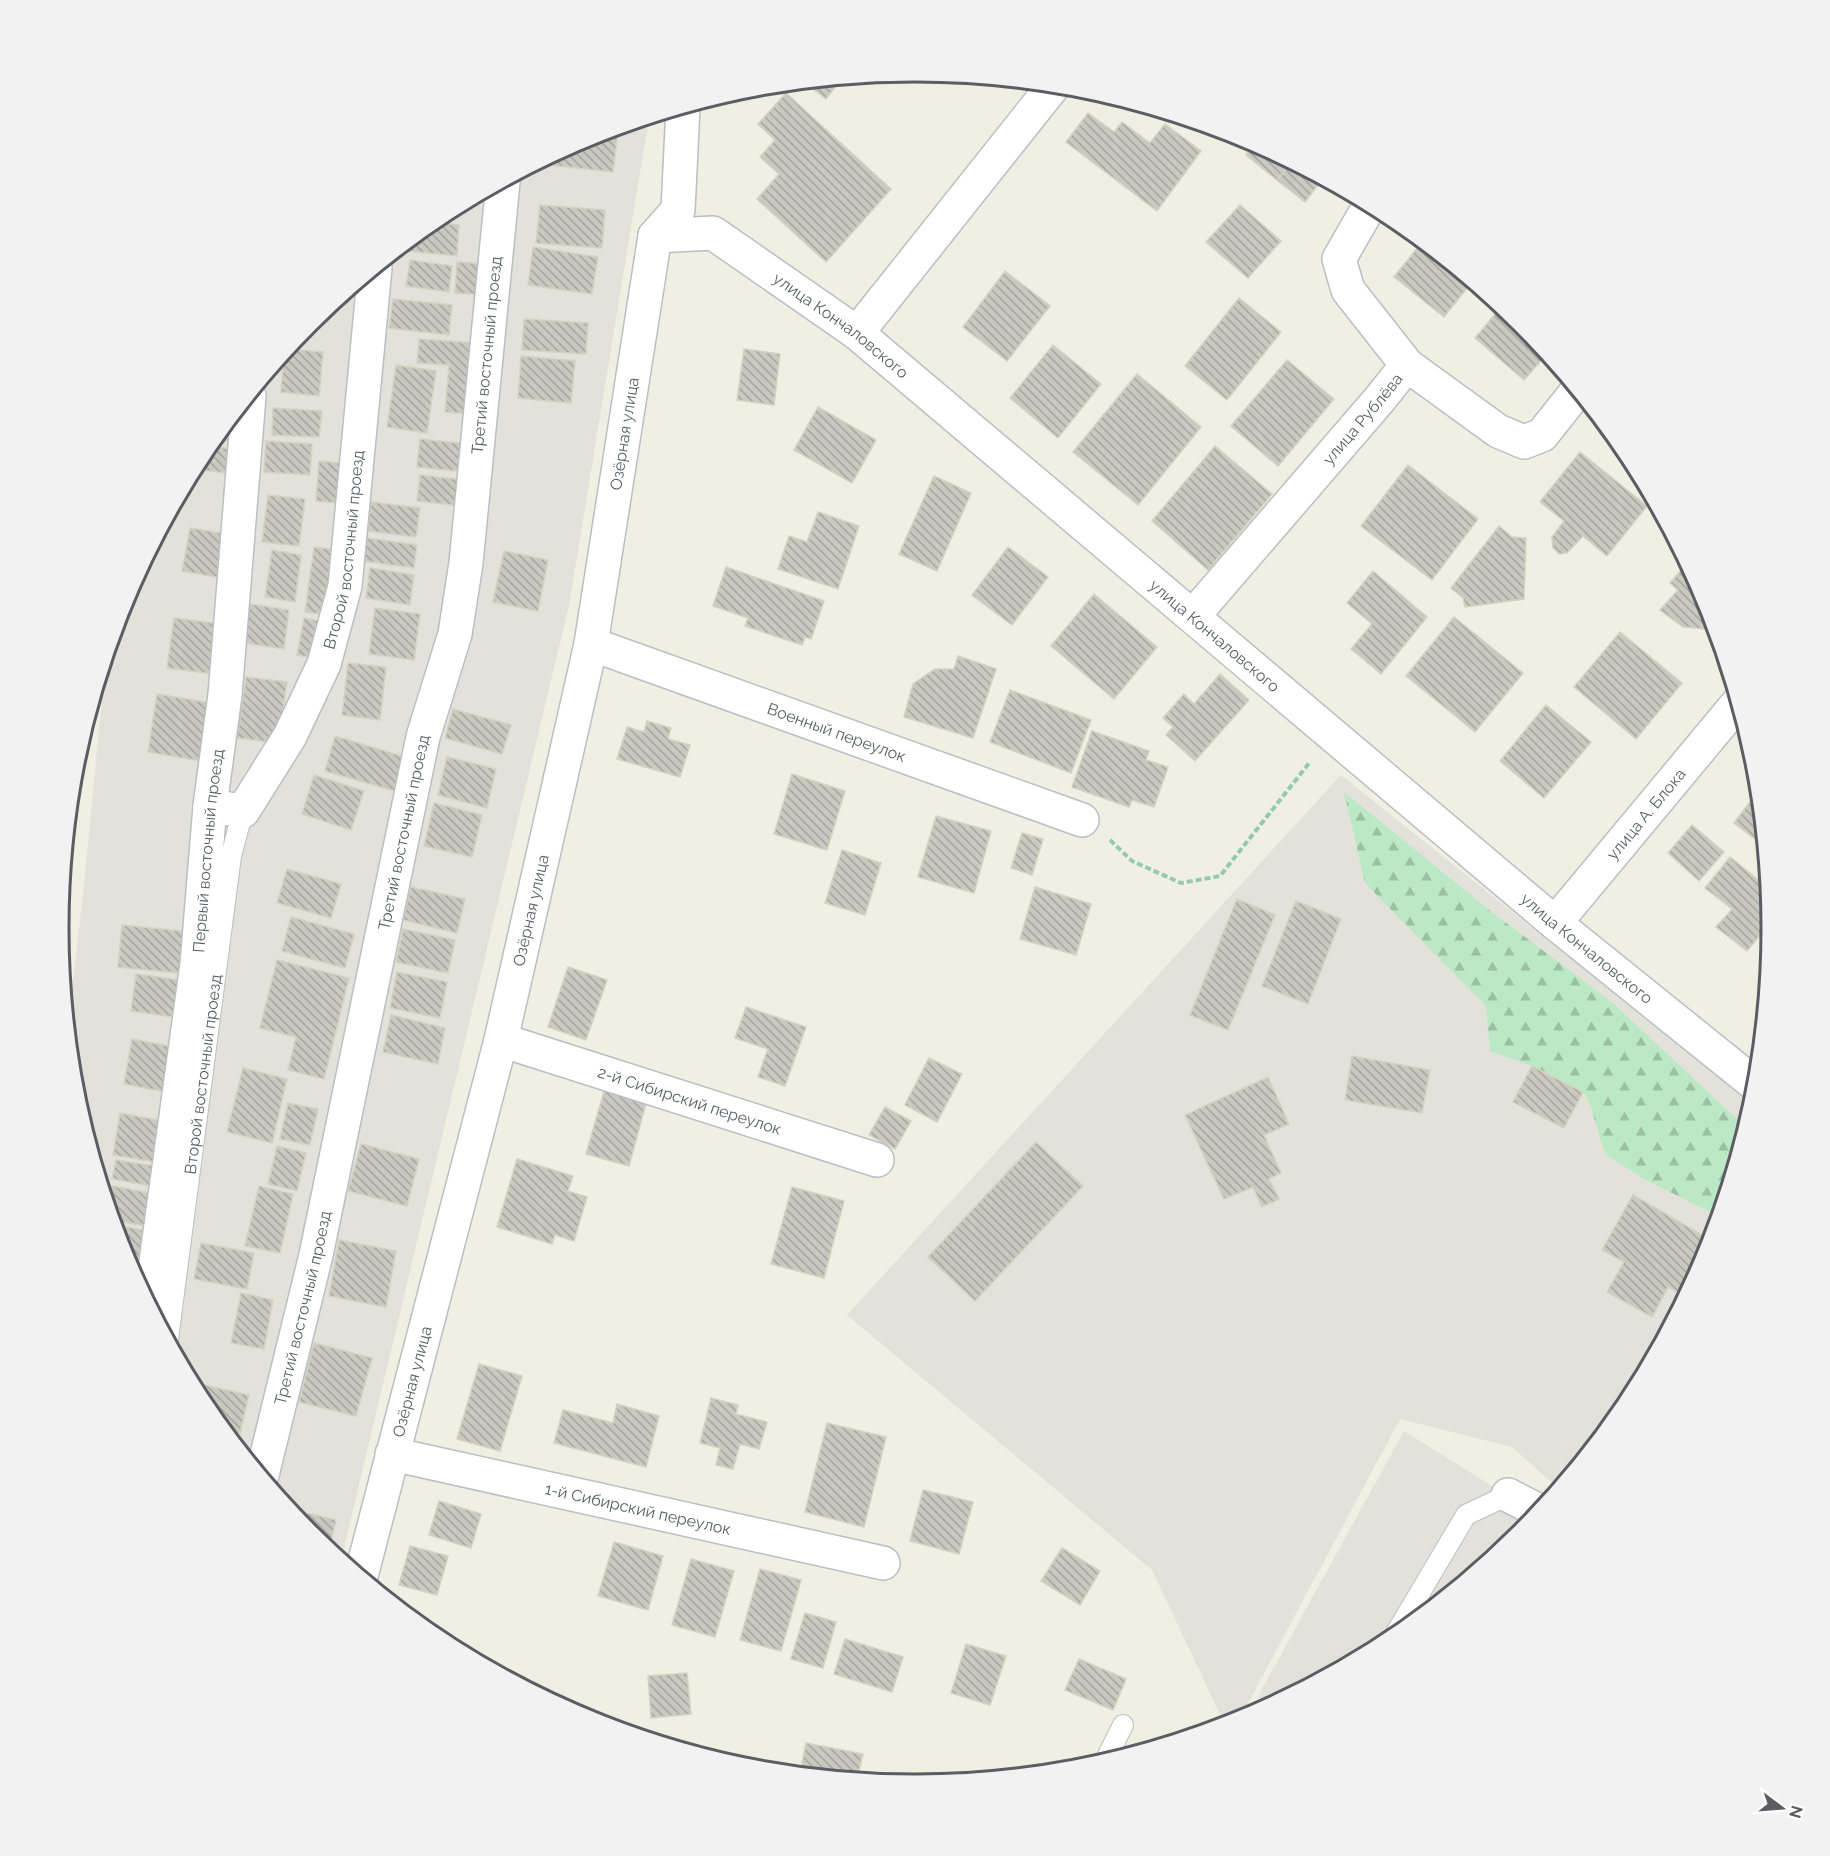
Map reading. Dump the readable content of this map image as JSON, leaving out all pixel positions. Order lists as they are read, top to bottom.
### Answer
{
  "streets": {
    "street": [
      "улица Кончаловского",
      "Третий восточный проезд",
      "улица Рублёва",
      "Озёрная улица",
      "Второй восточный проезд",
      "Военный переулок",
      "улица А. Блока",
      "Первый восточный проезд",
      "2-й Сибирский переулок",
      "1-й Сибирский переулок"
    ]
  },
  "crossings": [
    ["улица Кончаловского", "улица Рублёва"],
    ["улица Кончаловского", "Озёрная улица"],
    ["улица Кончаловского", "улица А. Блока"],
    ["Озёрная улица", "Военный переулок"],
    ["Озёрная улица", "2-й Сибирский переулок"],
    ["Озёрная улица", "1-й Сибирский переулок"]
  ],
  "north": "right"
}
